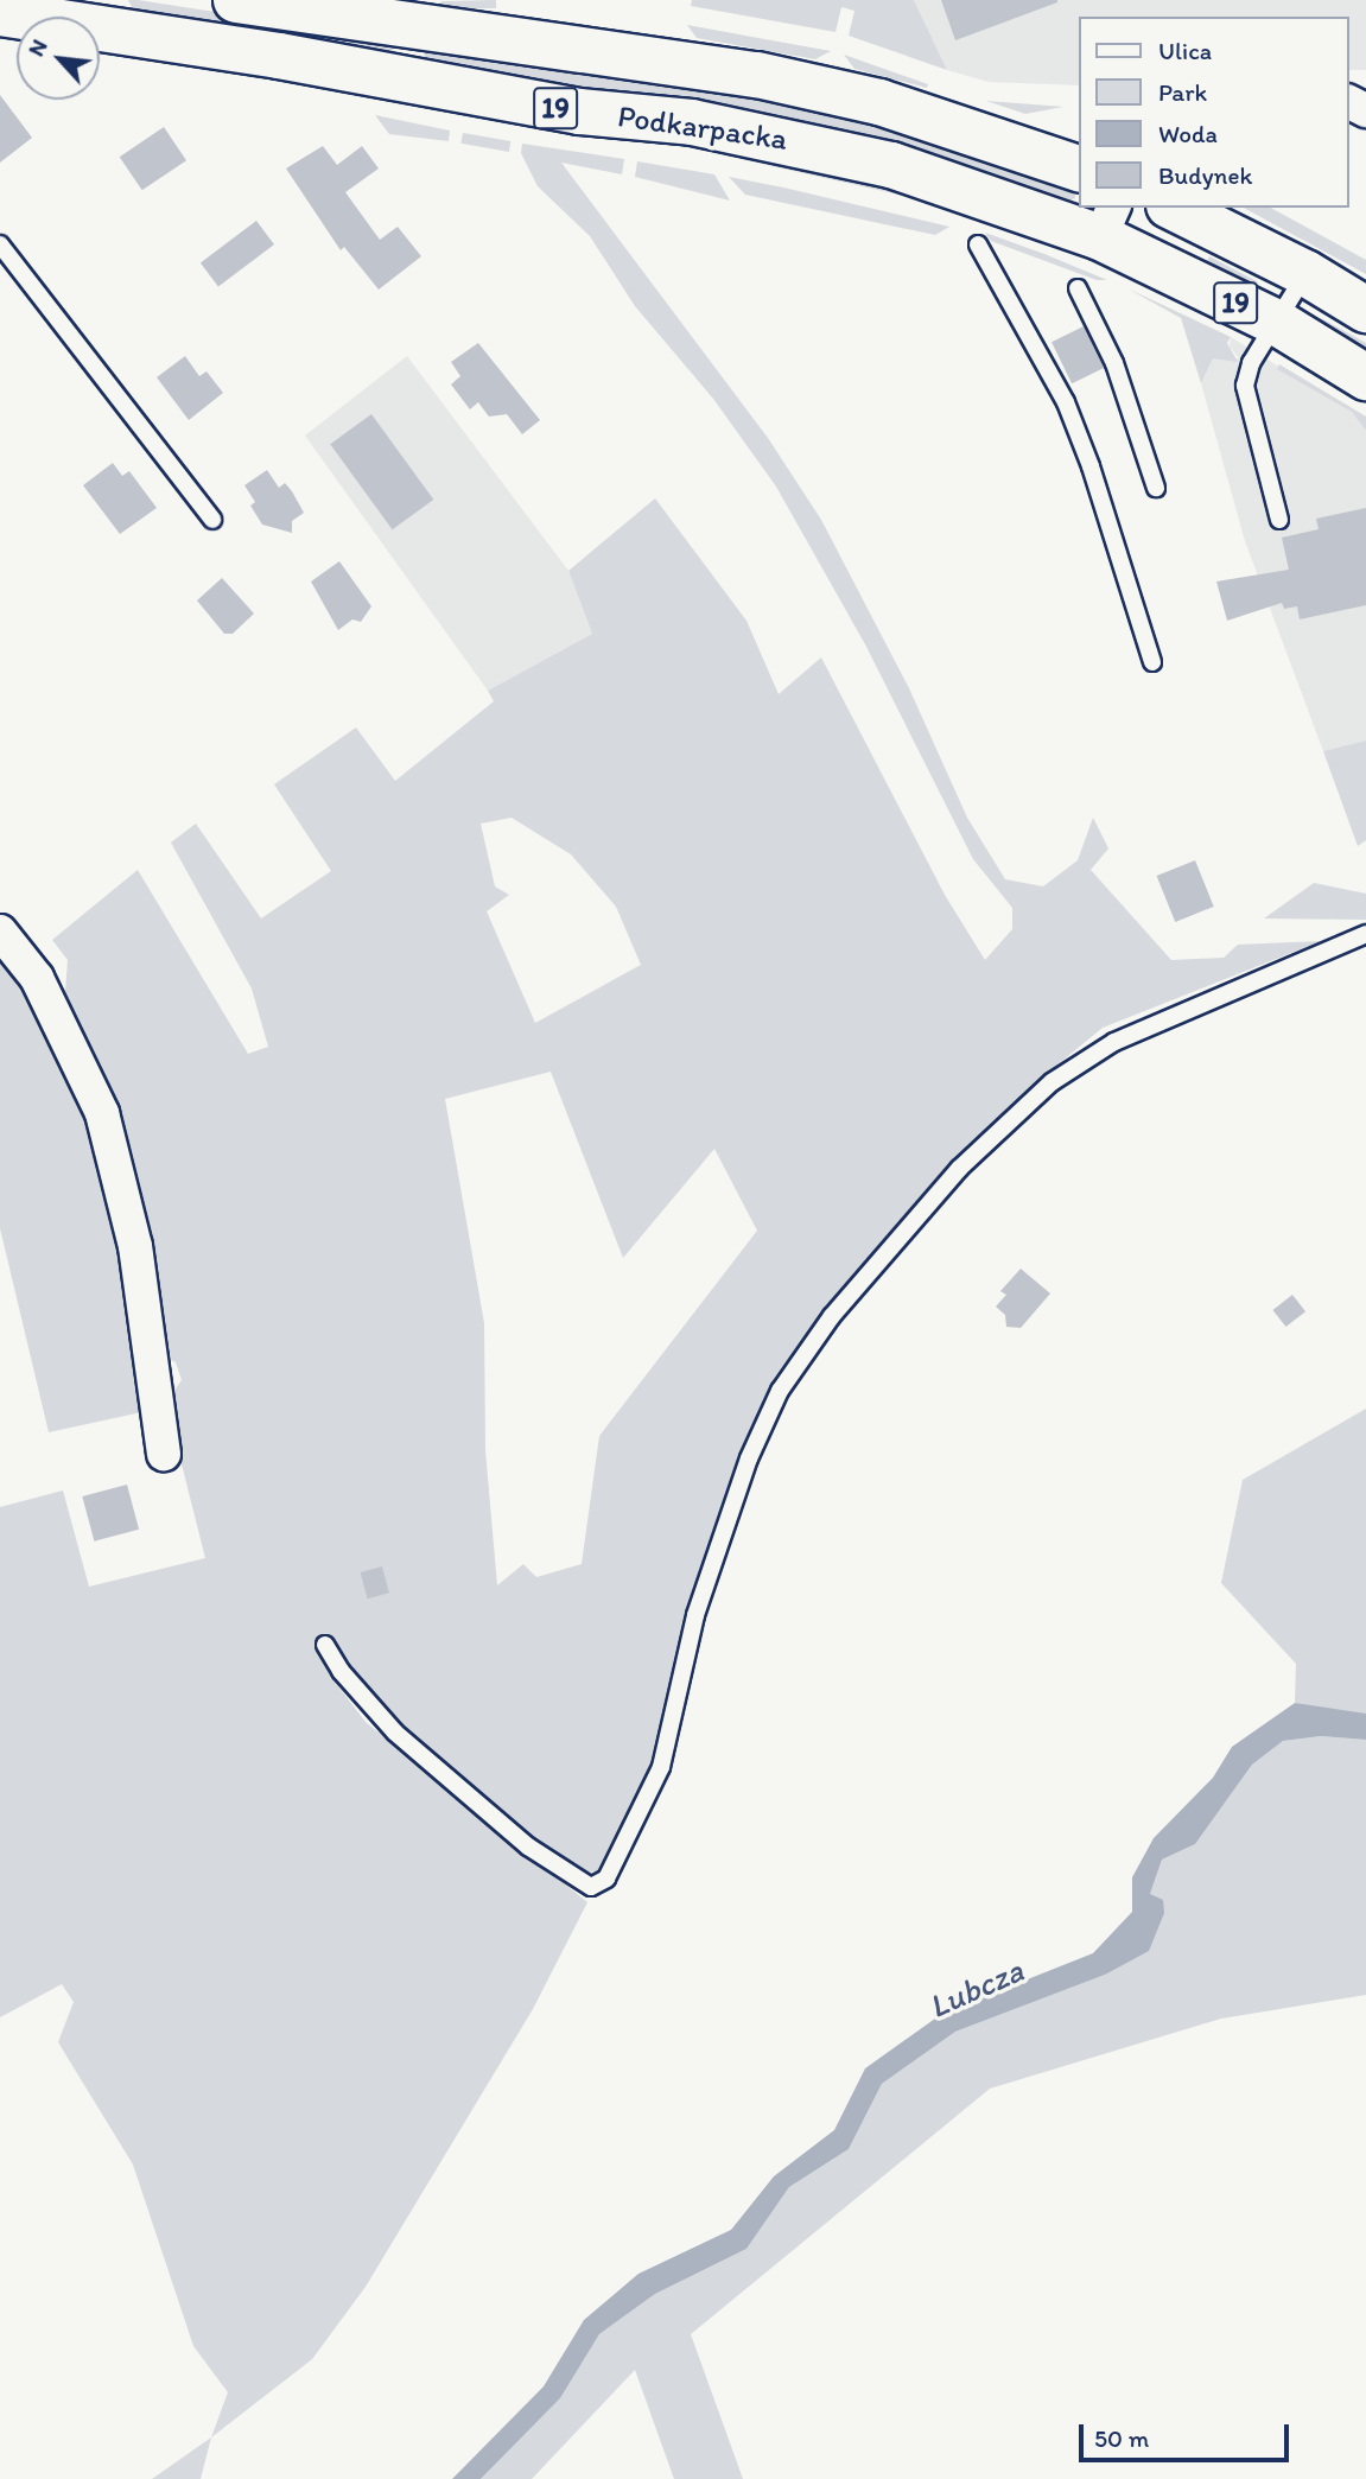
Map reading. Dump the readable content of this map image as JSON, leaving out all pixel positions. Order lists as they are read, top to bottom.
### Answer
{
  "streets": {
    "highway": ["19", "Podkarpacka"]
  },
  "water": ["Lubcza"],
  "legend": [
    "Ulica",
    "Park",
    "Woda",
    "Budynek"
  ],
  "scale_bar": "50 m",
  "north": "top left"
}
